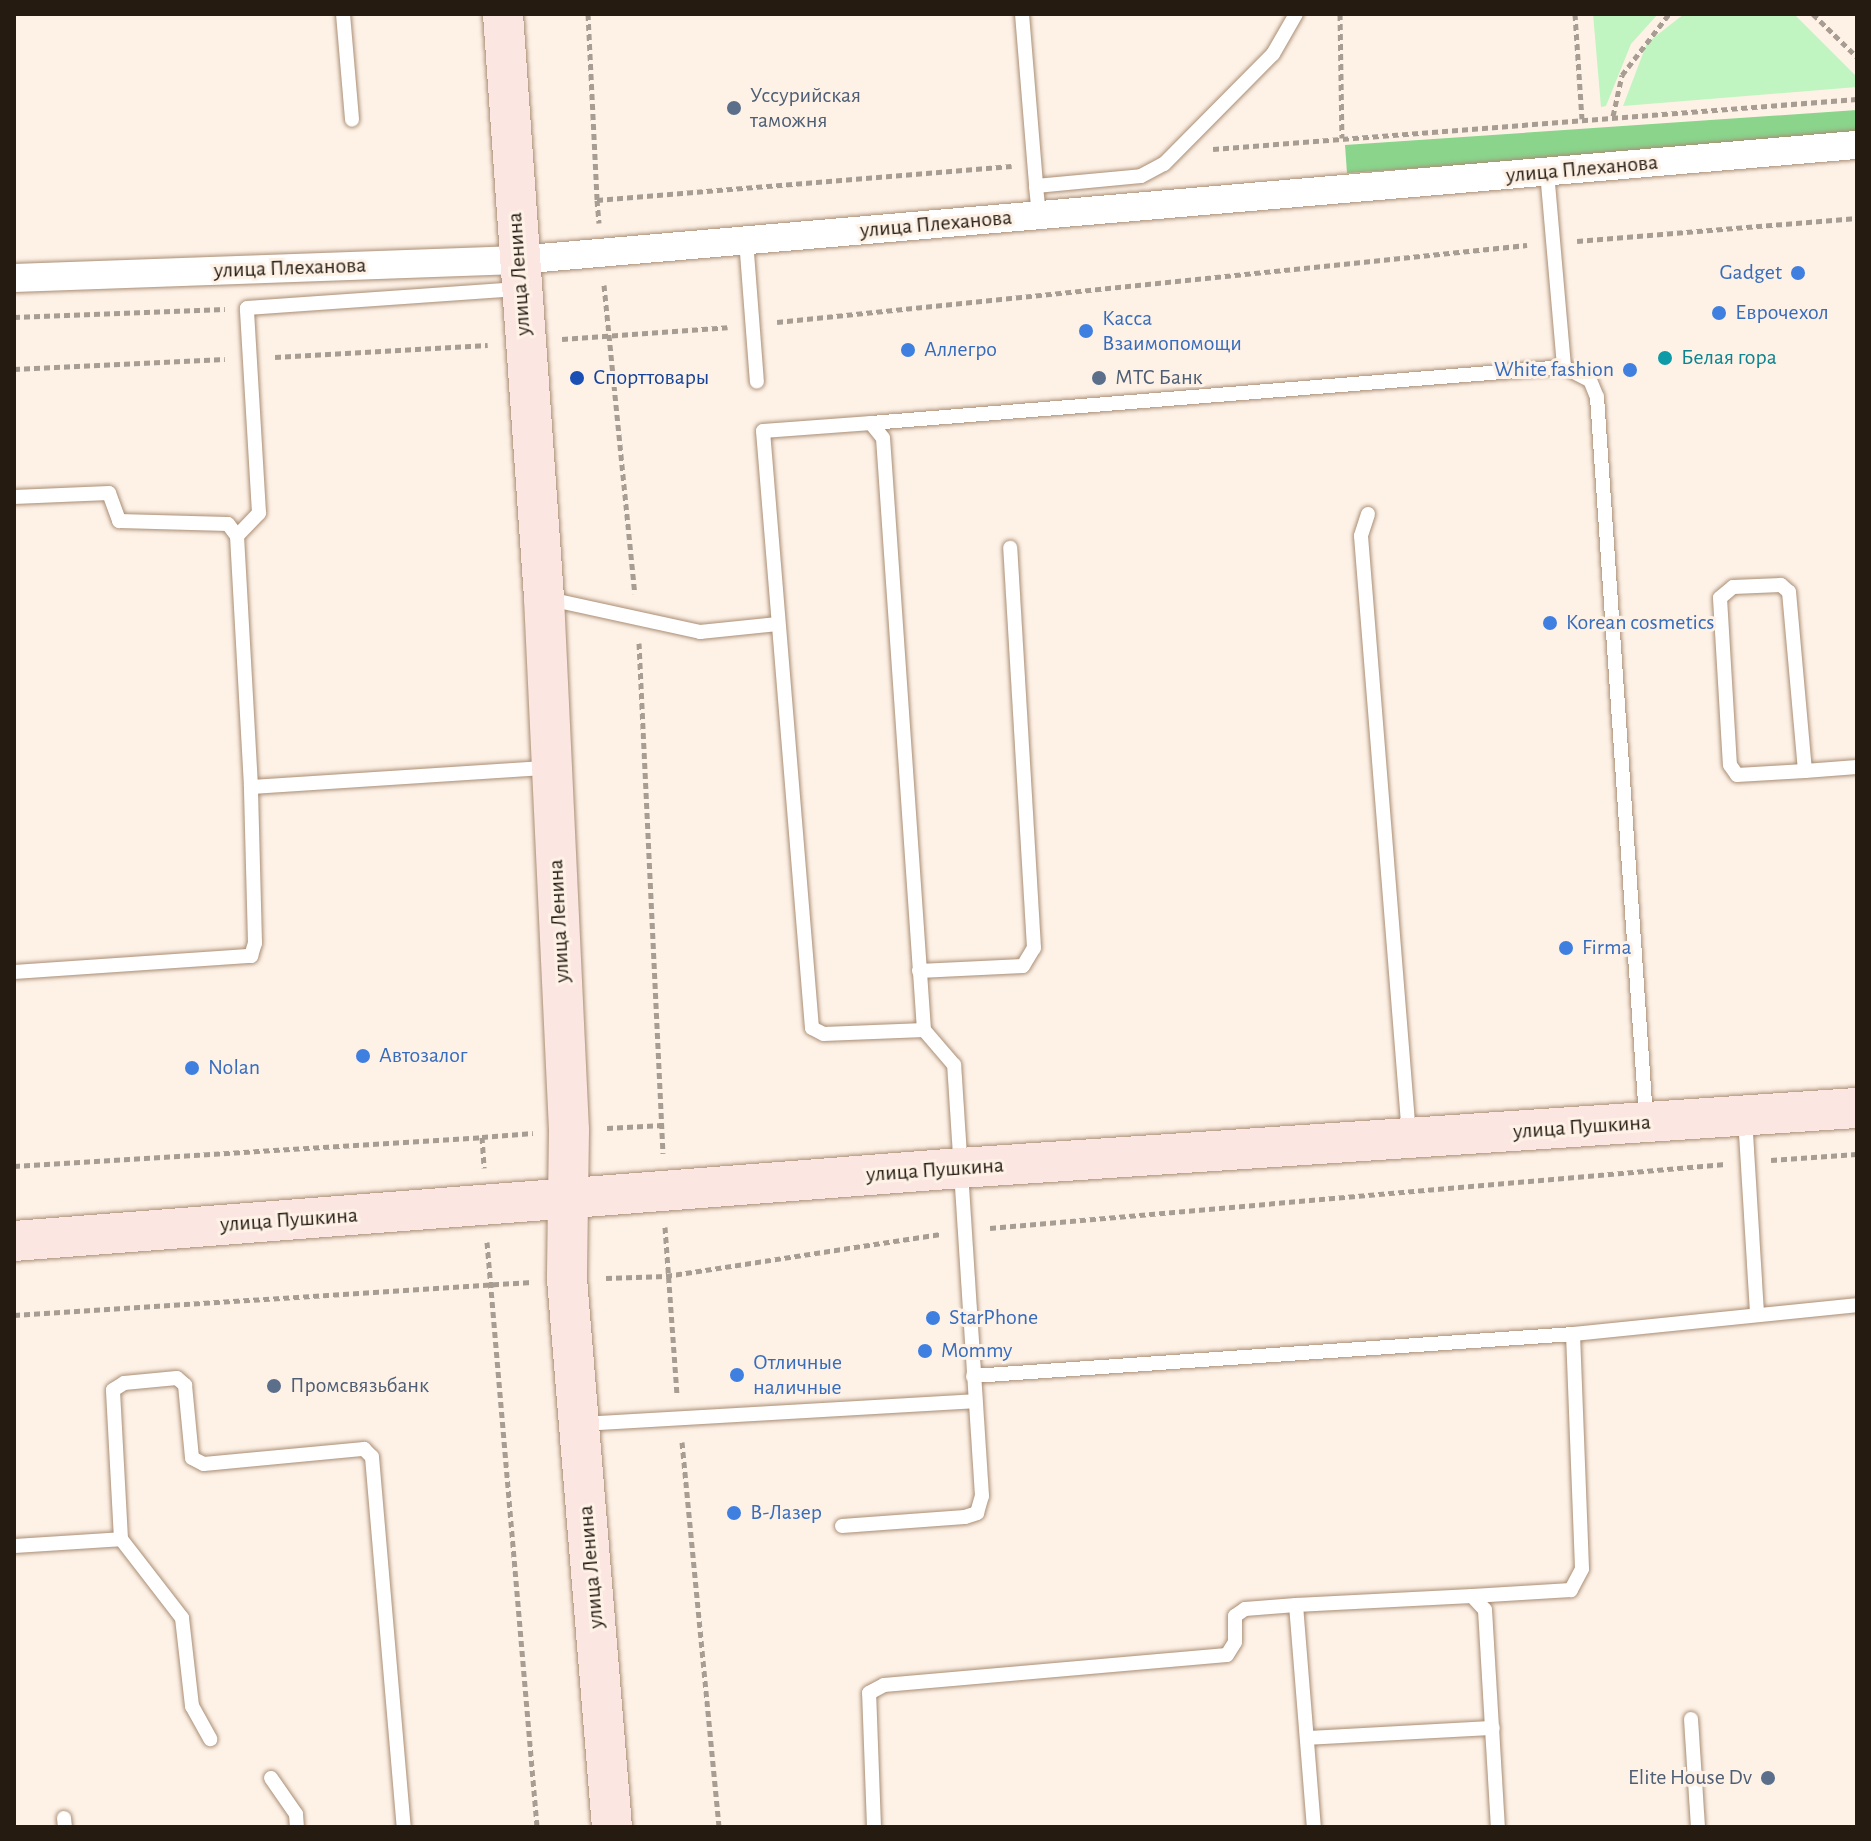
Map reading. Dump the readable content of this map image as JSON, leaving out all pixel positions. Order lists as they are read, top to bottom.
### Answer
{
  "streets": {
    "main road": ["улица Ленина", "улица Пушкина"],
    "street": ["улица Плеханова"]
  },
  "crossings": [
    ["улица Плеханова", "улица Ленина"],
    ["улица Ленина", "улица Пушкина"]
  ],
  "places": [
    "Уссурийская таможня",
    "Gadget",
    "Еврочехол",
    "Касса Взаимопомощи",
    "Аллегро",
    "Белая гора",
    "White fashion",
    "Спорттовары",
    "МТС Банк",
    "Korean cosmetics",
    "Firma",
    "Автозалог",
    "Nolan",
    "StarPhone",
    "Mommy",
    "Отличные наличные",
    "Промсвязьбанк",
    "В-Лазер",
    "Elite House Dv"
  ]
}
